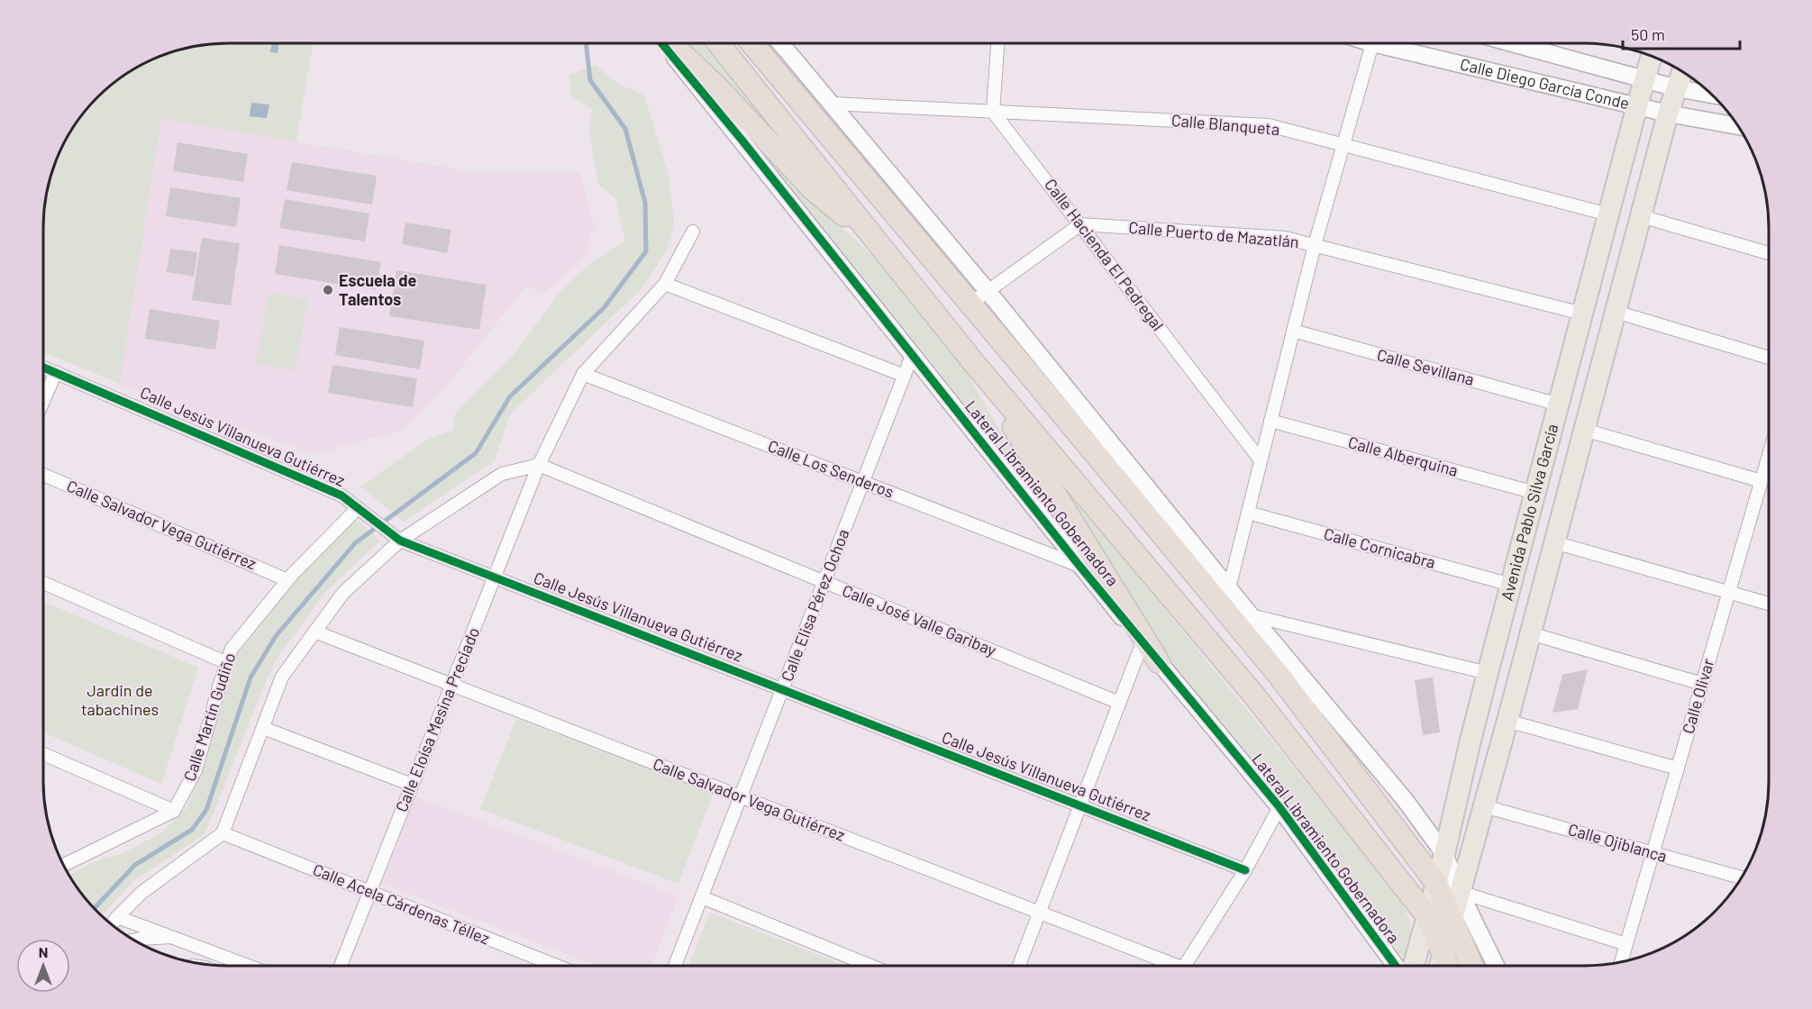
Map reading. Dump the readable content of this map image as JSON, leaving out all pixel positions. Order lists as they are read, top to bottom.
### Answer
{
  "streets": {
    "main road": ["Avenida Pablo Silva García"],
    "street": [
      "Calle Diego García Conde",
      "Calle Blanqueta",
      "Calle Puerto de Mazatlán",
      "Calle Hacienda El Pedregal",
      "Calle Sevillana",
      "Calle Jesús Villanueva Gutiérrez",
      "Calle Alberquina",
      "Calle Los Senderos",
      "Lateral Libramiento Gobernadora",
      "Calle Salvador Vega Gutiérrez",
      "Calle Cornicabra",
      "Calle Elisa Pérez Ochoa",
      "Calle José Valle Garibay",
      "Calle Olivar",
      "Calle Martín Gudiño",
      "Calle Eloísa Mesina Preciado",
      "Calle Ojiblanca",
      "Calle Acela Cárdenas Téllez"
    ]
  },
  "crossings": [
    ["Calle Diego García Conde", "Avenida Pablo Silva García"],
    ["Calle Blanqueta", "Calle Hacienda El Pedregal"],
    ["Calle Blanqueta", "Avenida Pablo Silva García"],
    ["Calle Puerto de Mazatlán", "Calle Hacienda El Pedregal"],
    ["Calle Puerto de Mazatlán", "Avenida Pablo Silva García"],
    ["Calle Sevillana", "Avenida Pablo Silva García"],
    ["Calle Jesús Villanueva Gutiérrez", "Calle Elisa Pérez Ochoa"],
    ["Calle Jesús Villanueva Gutiérrez", "Calle Martín Gudiño"],
    ["Calle Jesús Villanueva Gutiérrez", "Calle Eloísa Mesina Preciado"],
    ["Calle Alberquina", "Avenida Pablo Silva García"],
    ["Calle Los Senderos", "Lateral Libramiento Gobernadora"],
    ["Calle Los Senderos", "Calle Elisa Pérez Ochoa"],
    ["Calle Los Senderos", "Calle Eloísa Mesina Preciado"],
    ["Lateral Libramiento Gobernadora", "Calle Elisa Pérez Ochoa"],
    ["Avenida Pablo Silva García", "Calle Cornicabra"],
    ["Avenida Pablo Silva García", "Calle Ojiblanca"],
    ["Calle Salvador Vega Gutiérrez", "Calle Elisa Pérez Ochoa"],
    ["Calle Salvador Vega Gutiérrez", "Calle Martín Gudiño"],
    ["Calle Salvador Vega Gutiérrez", "Calle Eloísa Mesina Preciado"],
    ["Calle Elisa Pérez Ochoa", "Calle José Valle Garibay"],
    ["Calle José Valle Garibay", "Calle Eloísa Mesina Preciado"],
    ["Calle Olivar", "Calle Ojiblanca"],
    ["Calle Eloísa Mesina Preciado", "Calle Acela Cárdenas Téllez"]
  ],
  "parks": ["Jardin de tabachines"],
  "places": ["Escuela de Talentos"],
  "scale_bar": "50 m",
  "north": "top"
}
